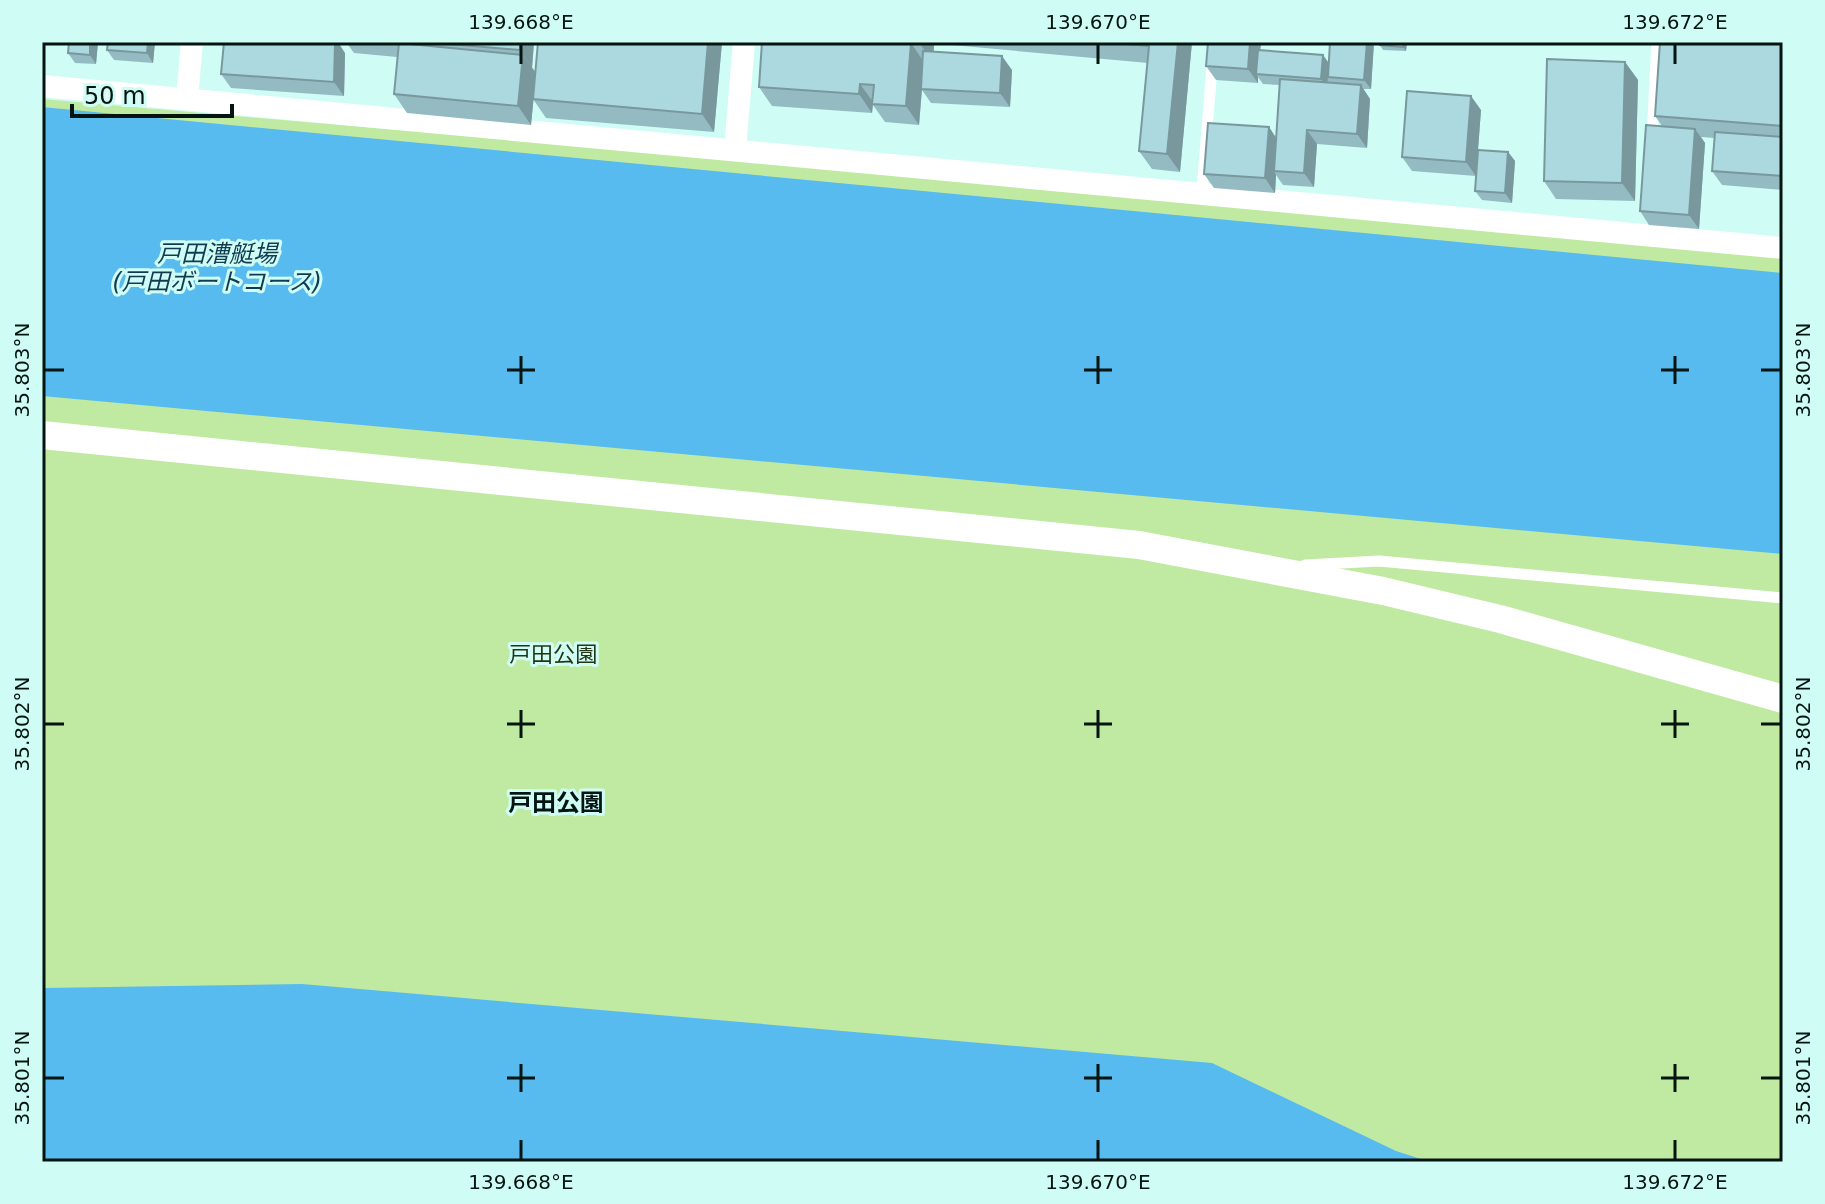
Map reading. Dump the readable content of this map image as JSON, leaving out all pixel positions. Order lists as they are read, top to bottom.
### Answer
{
  "districts": ["戸田公園"],
  "water": ["戸田漕艇場 (戸田ボートコース)"],
  "parks": ["戸田公園"],
  "scale_bar": "50 m",
  "coordinates": [
    "139.668°E",
    "139.670°E",
    "139.672°E",
    "35.803°N",
    "35.802°N",
    "35.801°N"
  ]
}
